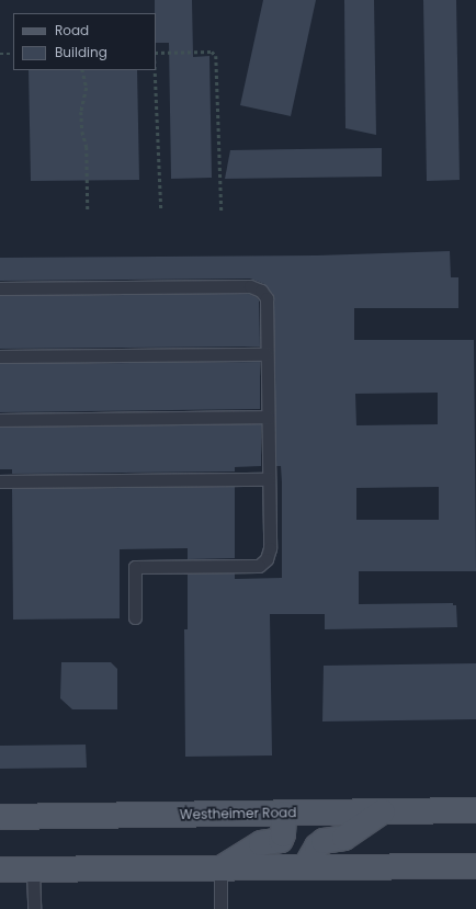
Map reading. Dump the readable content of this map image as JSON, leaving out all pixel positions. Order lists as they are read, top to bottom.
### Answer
{
  "streets": {
    "main road": ["Westheimer Road"]
  },
  "legend": ["Road", "Building"]
}
